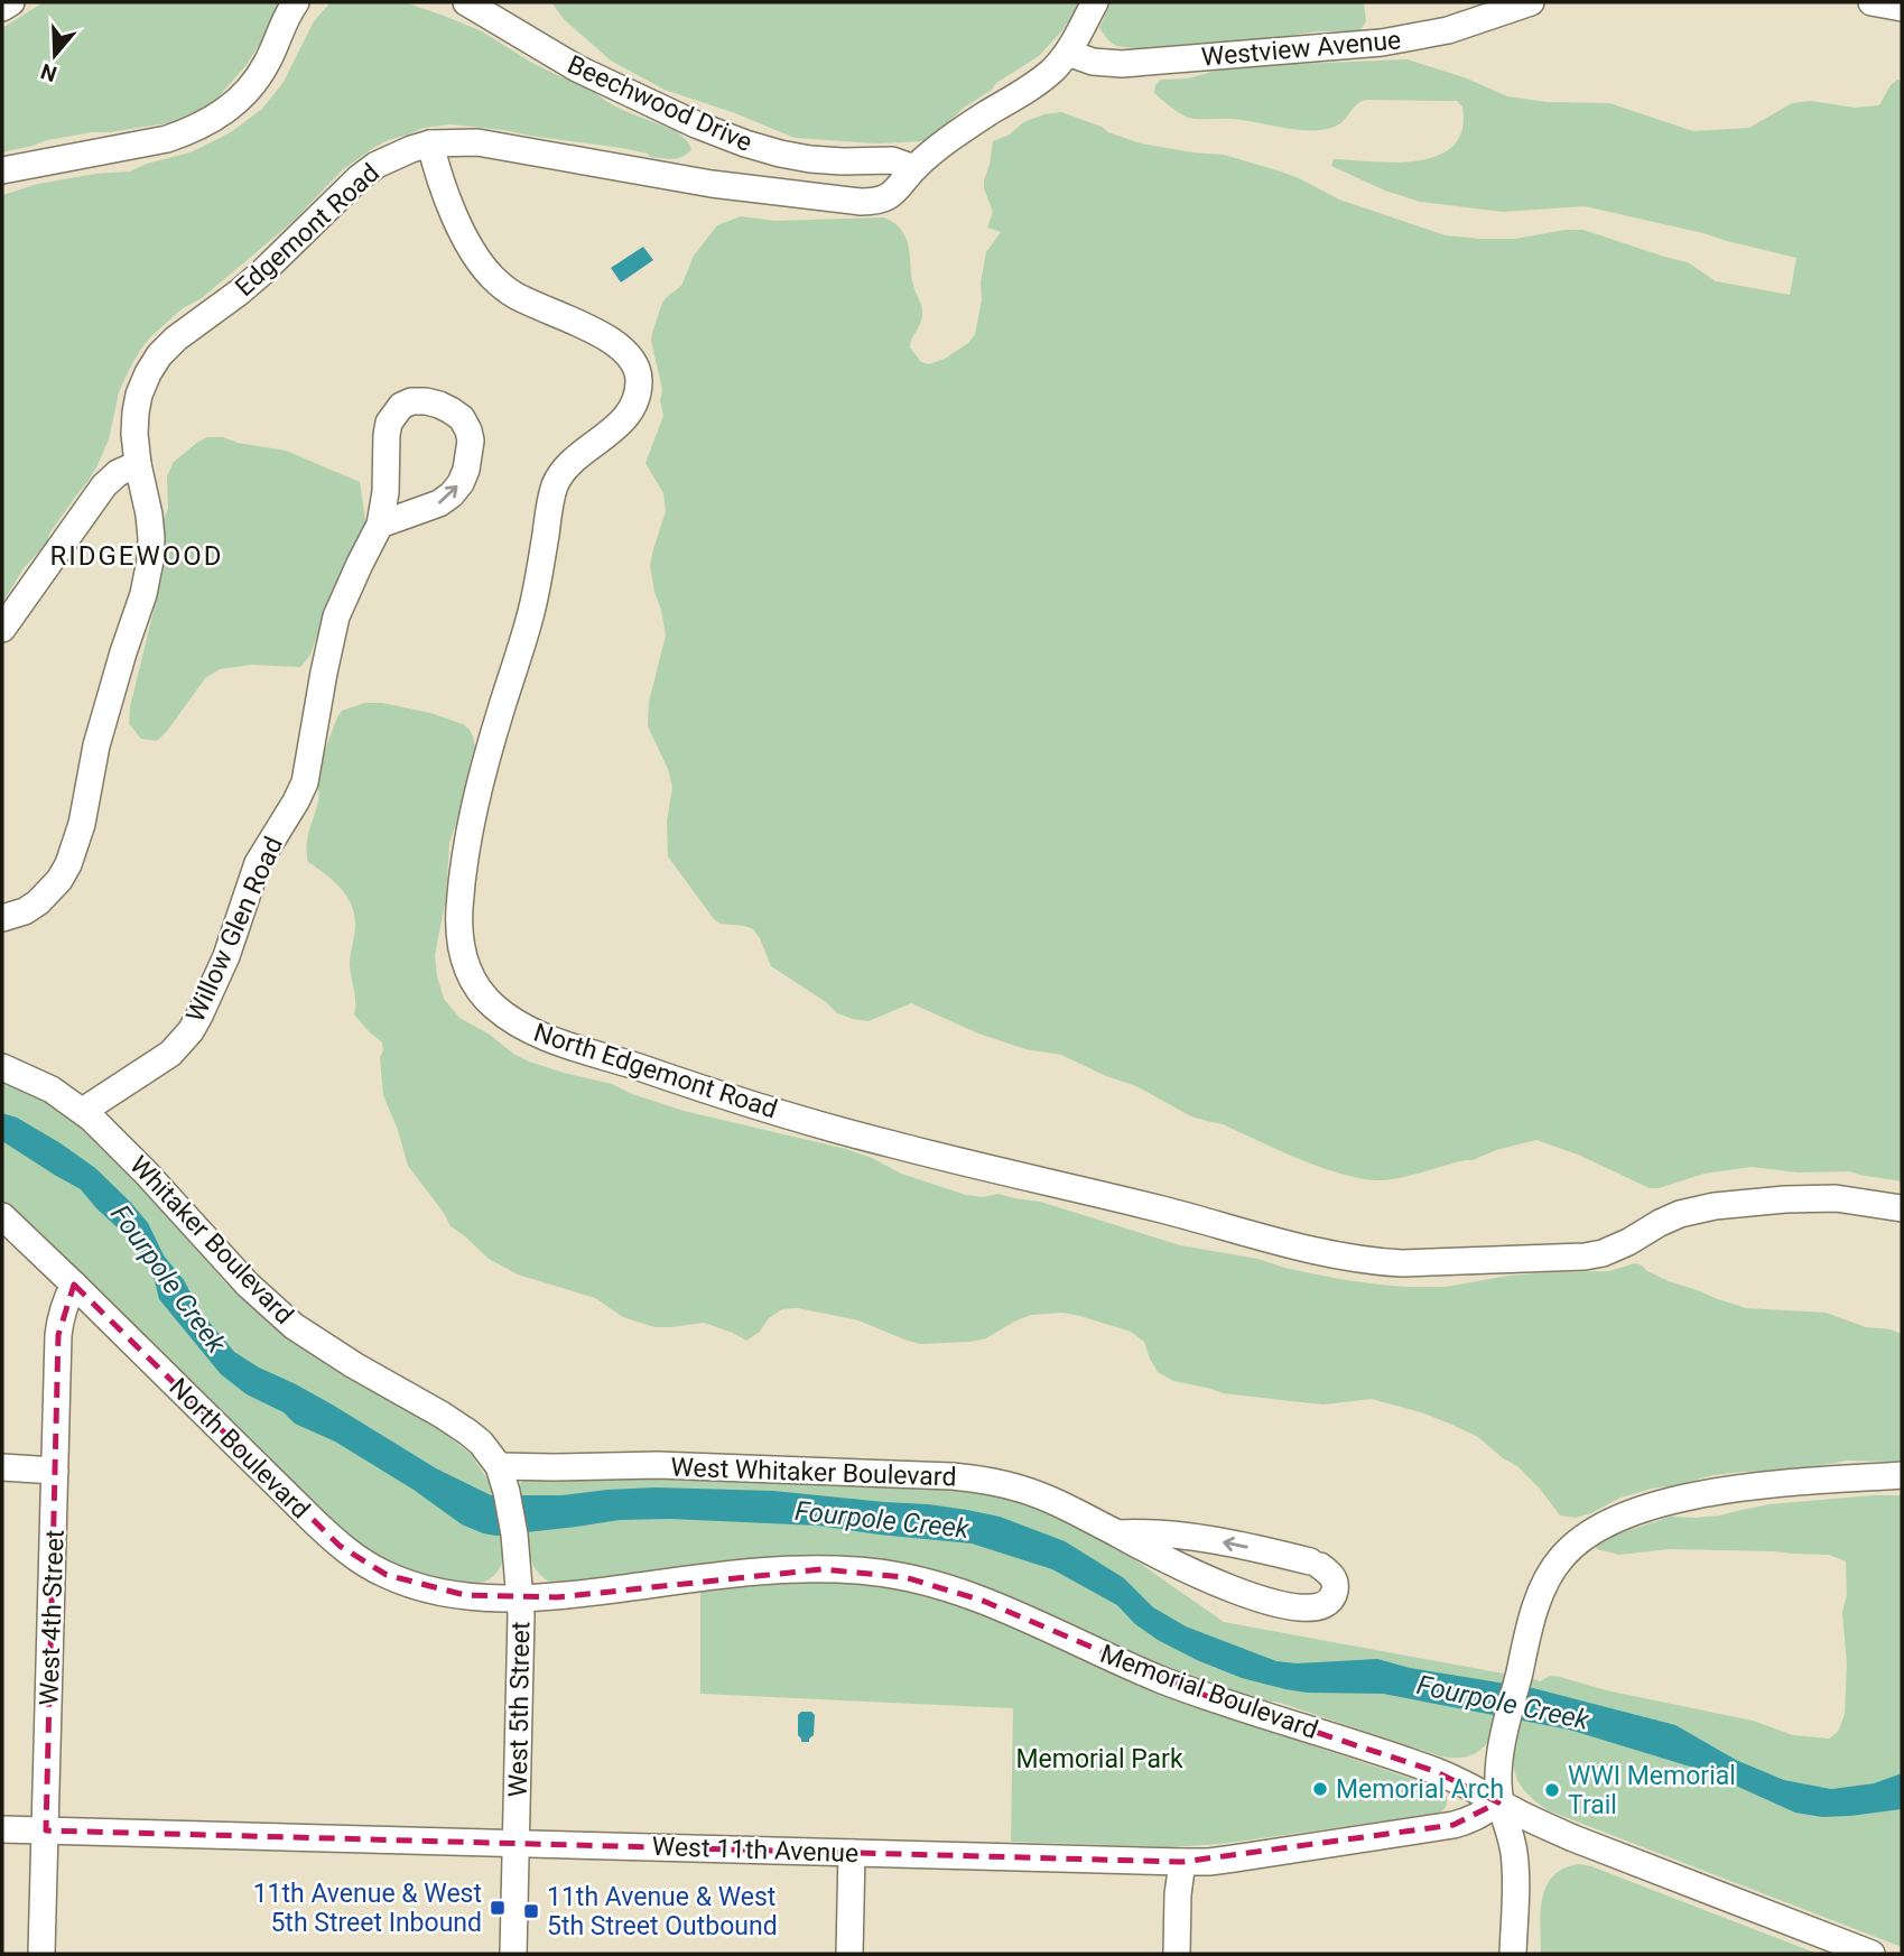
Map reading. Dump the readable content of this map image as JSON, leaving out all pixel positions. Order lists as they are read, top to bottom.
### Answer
{
  "streets": {
    "street": [
      "Westview Avenue",
      "Beechwood Drive",
      "Edgemont Road",
      "Willow Glen Road",
      "North Edgemont Road",
      "Whitaker Boulevard",
      "North Boulevard",
      "West Whitaker Boulevard",
      "West 4th Street",
      "Memorial Boulevard",
      "West 5th Street",
      "West 11th Avenue"
    ]
  },
  "crossings": [
    ["Westview Avenue", "Edgemont Road"],
    ["Beechwood Drive", "Edgemont Road"],
    ["Edgemont Road", "North Edgemont Road"],
    ["Willow Glen Road", "Whitaker Boulevard"],
    ["Whitaker Boulevard", "West Whitaker Boulevard"],
    ["Whitaker Boulevard", "West 5th Street"],
    ["North Boulevard", "West 4th Street"],
    ["North Boulevard", "Memorial Boulevard"],
    ["North Boulevard", "West 5th Street"],
    ["West Whitaker Boulevard", "West 5th Street"],
    ["West 4th Street", "West 11th Avenue"],
    ["Memorial Boulevard", "West 5th Street"],
    ["Memorial Boulevard", "West 11th Avenue"],
    ["West 5th Street", "West 11th Avenue"]
  ],
  "districts": ["RIDGEWOOD"],
  "water": ["Fourpole Creek"],
  "parks": ["Memorial Park"],
  "places": {
    "other": ["Memorial Arch", "WWI Memorial Trail"],
    "transit": ["11th Avenue & West 5th Street Inbound", "11th Avenue & West 5th Street Outbound"]
  },
  "north": "bottom"
}
